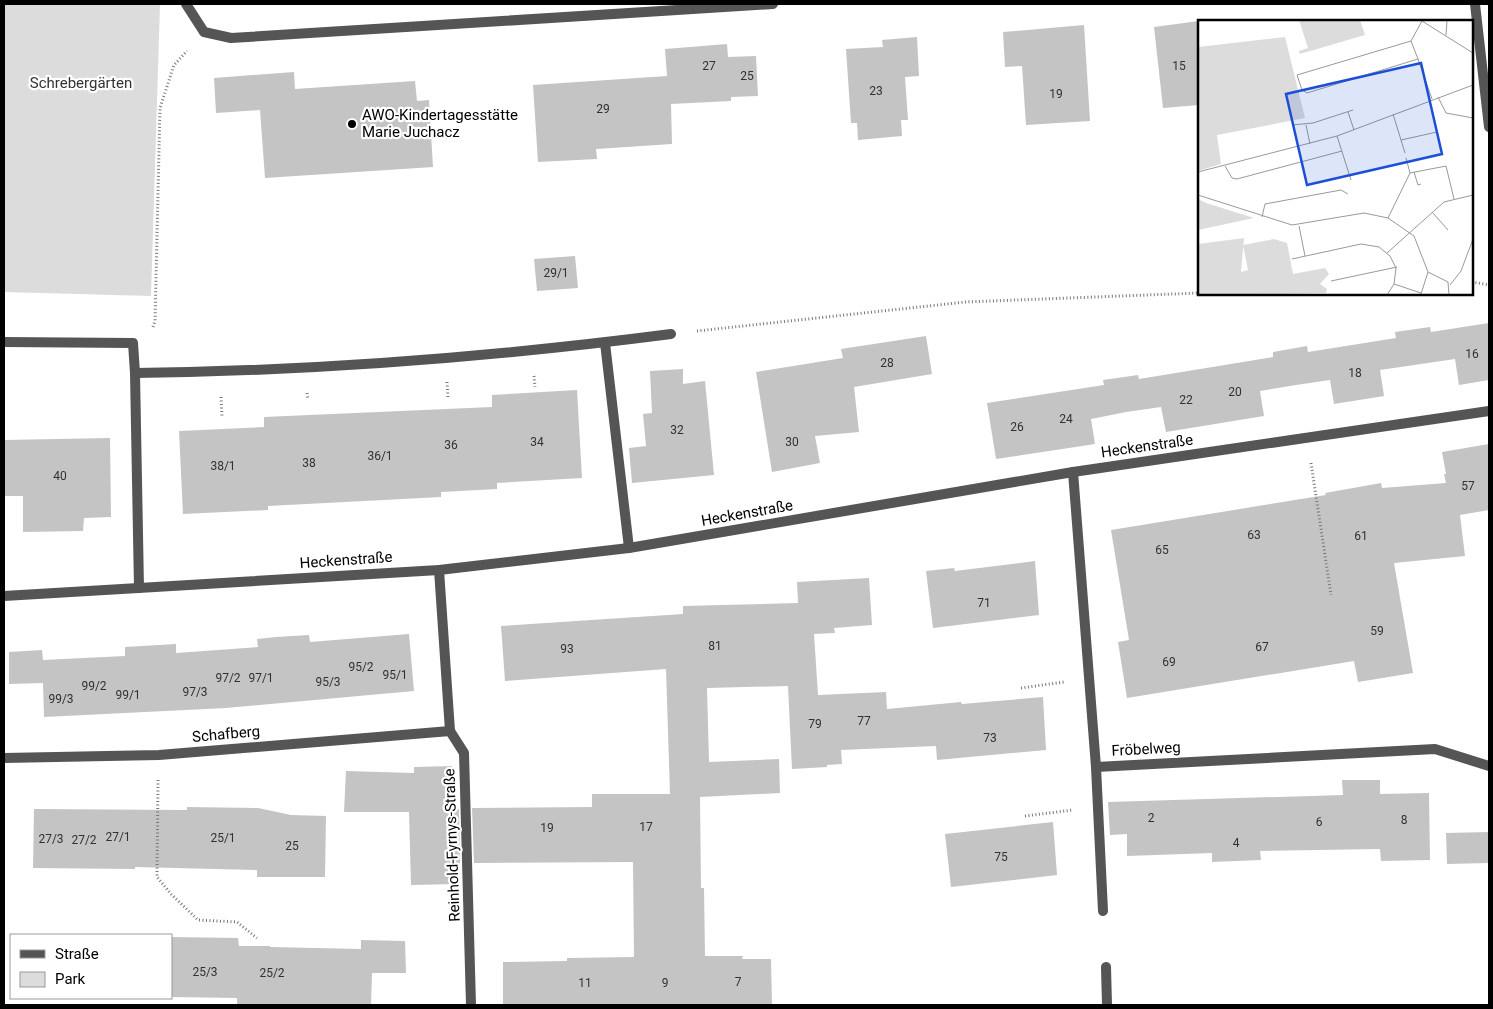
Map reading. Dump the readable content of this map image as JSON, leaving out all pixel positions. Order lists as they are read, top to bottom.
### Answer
{
  "streets": {
    "street": [
      "Heckenstraße",
      "Schafberg",
      "Fröbelweg",
      "Reinhold-Fyrnys-Straße"
    ]
  },
  "crossings": [
    ["Heckenstraße", "Fröbelweg"],
    ["Heckenstraße", "Reinhold-Fyrnys-Straße"],
    ["Schafberg", "Reinhold-Fyrnys-Straße"]
  ],
  "parks": ["Schrebergärten"],
  "places": ["AWO-Kindertagesstätte Marie Juchacz"],
  "house_numbers": [
    "27",
    "15",
    "25",
    "23",
    "19",
    "29",
    "29/1",
    "16",
    "28",
    "18",
    "20",
    "22",
    "24",
    "26",
    "32",
    "34",
    "30",
    "36",
    "36/1",
    "38",
    "38/1",
    "40",
    "57",
    "63",
    "61",
    "65",
    "71",
    "59",
    "81",
    "67",
    "93",
    "69",
    "95/2",
    "95/1",
    "97/2",
    "97/1",
    "95/3",
    "99/2",
    "97/3",
    "99/1",
    "99/3",
    "77",
    "79",
    "73",
    "2",
    "8",
    "6",
    "17",
    "19",
    "27/1",
    "25/1",
    "27/3",
    "27/2",
    "4",
    "25",
    "75",
    "25/3",
    "25/2",
    "7",
    "11",
    "9"
  ],
  "legend": ["Straße", "Park"]
}
